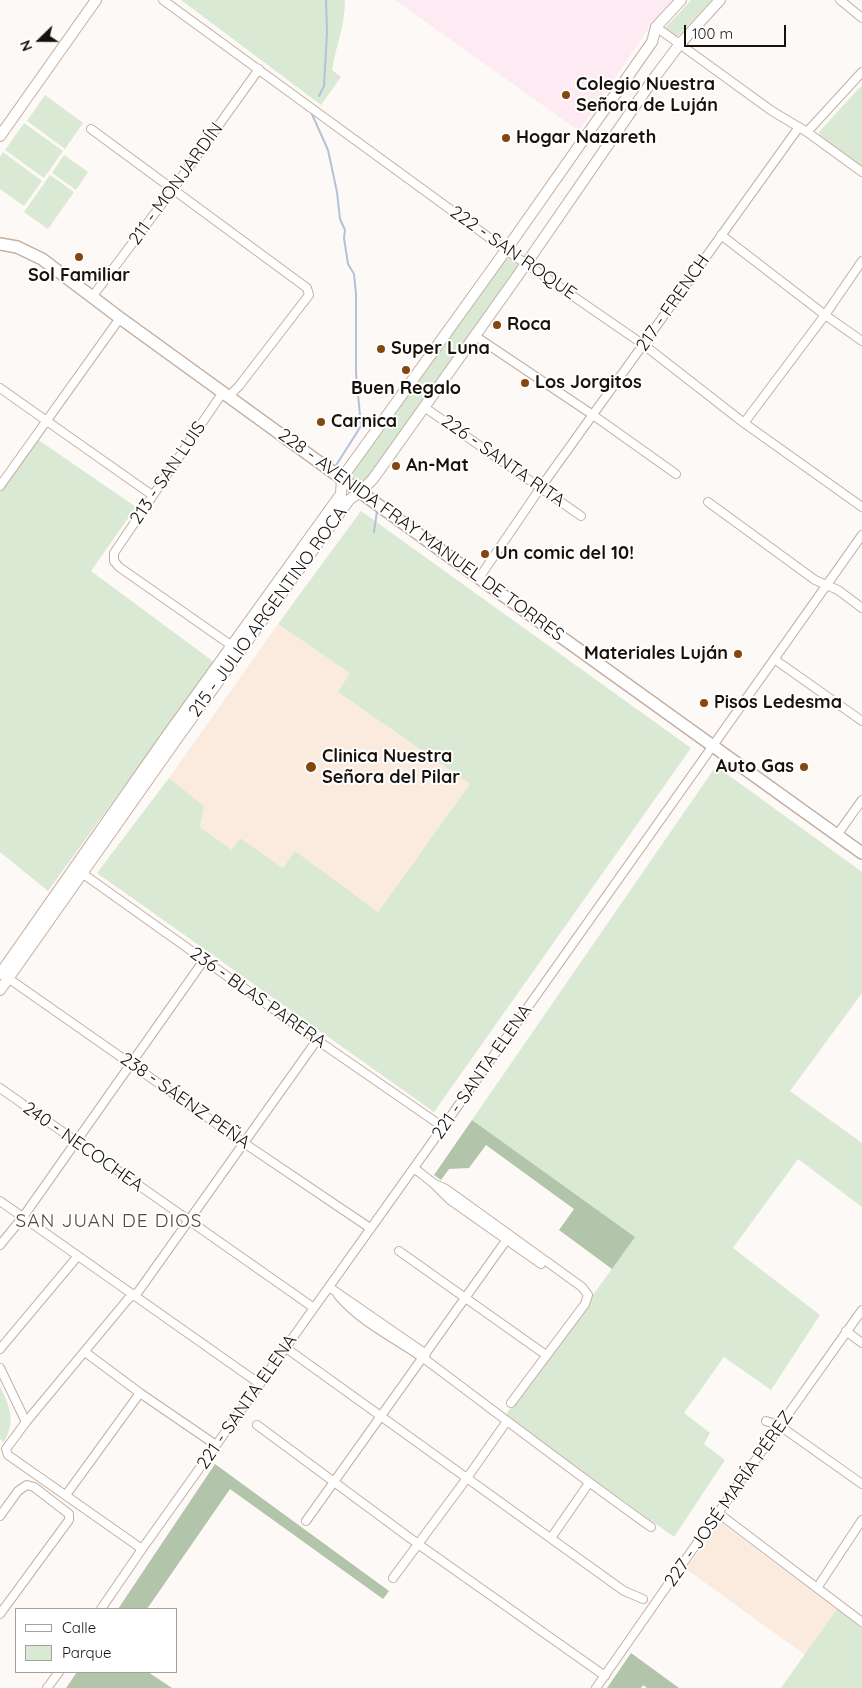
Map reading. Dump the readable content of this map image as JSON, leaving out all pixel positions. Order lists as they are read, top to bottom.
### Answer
{
  "streets": {
    "main road": ["228 - AVENIDA FRAY MANUEL DE TORRES"],
    "street": [
      "211 - MONJARDÍN",
      "222 - SAN ROQUE",
      "217 - FRENCH",
      "226 - SANTA RITA",
      "213 - SAN LUIS",
      "215 - JULIO ARGENTINO ROCA",
      "236 - BLAS PARERA",
      "221 - SANTA ELENA",
      "238 - SÁENZ PEÑA",
      "240 - NECOCHEA",
      "227 - JOSÉ MARÍA PÉREZ"
    ]
  },
  "crossings": [
    ["211 - MONJARDÍN", "222 - SAN ROQUE"],
    ["211 - MONJARDÍN", "213 - SAN LUIS"],
    ["211 - MONJARDÍN", "228 - AVENIDA FRAY MANUEL DE TORRES"],
    ["222 - SAN ROQUE", "217 - FRENCH"],
    ["222 - SAN ROQUE", "215 - JULIO ARGENTINO ROCA"],
    ["217 - FRENCH", "226 - SANTA RITA"],
    ["217 - FRENCH", "228 - AVENIDA FRAY MANUEL DE TORRES"],
    ["226 - SANTA RITA", "215 - JULIO ARGENTINO ROCA"],
    ["213 - SAN LUIS", "228 - AVENIDA FRAY MANUEL DE TORRES"],
    ["213 - SAN LUIS", "215 - JULIO ARGENTINO ROCA"],
    ["228 - AVENIDA FRAY MANUEL DE TORRES", "215 - JULIO ARGENTINO ROCA"],
    ["228 - AVENIDA FRAY MANUEL DE TORRES", "221 - SANTA ELENA"],
    ["215 - JULIO ARGENTINO ROCA", "236 - BLAS PARERA"],
    ["215 - JULIO ARGENTINO ROCA", "238 - SÁENZ PEÑA"],
    ["236 - BLAS PARERA", "221 - SANTA ELENA"],
    ["221 - SANTA ELENA", "238 - SÁENZ PEÑA"],
    ["221 - SANTA ELENA", "240 - NECOCHEA"]
  ],
  "districts": ["SAN JUAN DE DIOS"],
  "places": [
    "Colegio Nuestra Señora de Luján",
    "Hogar Nazareth",
    "Sol Familiar",
    "Roca",
    "Super Luna",
    "Buen Regalo",
    "Los Jorgitos",
    "Carnica",
    "An-Mat",
    "Un comic del 10!",
    "Materiales Luján",
    "Pisos Ledesma",
    "Clinica Nuestra Señora del Pilar",
    "Auto Gas"
  ],
  "legend": ["Calle", "Parque"],
  "scale_bar": "100 m",
  "north": "left"
}
